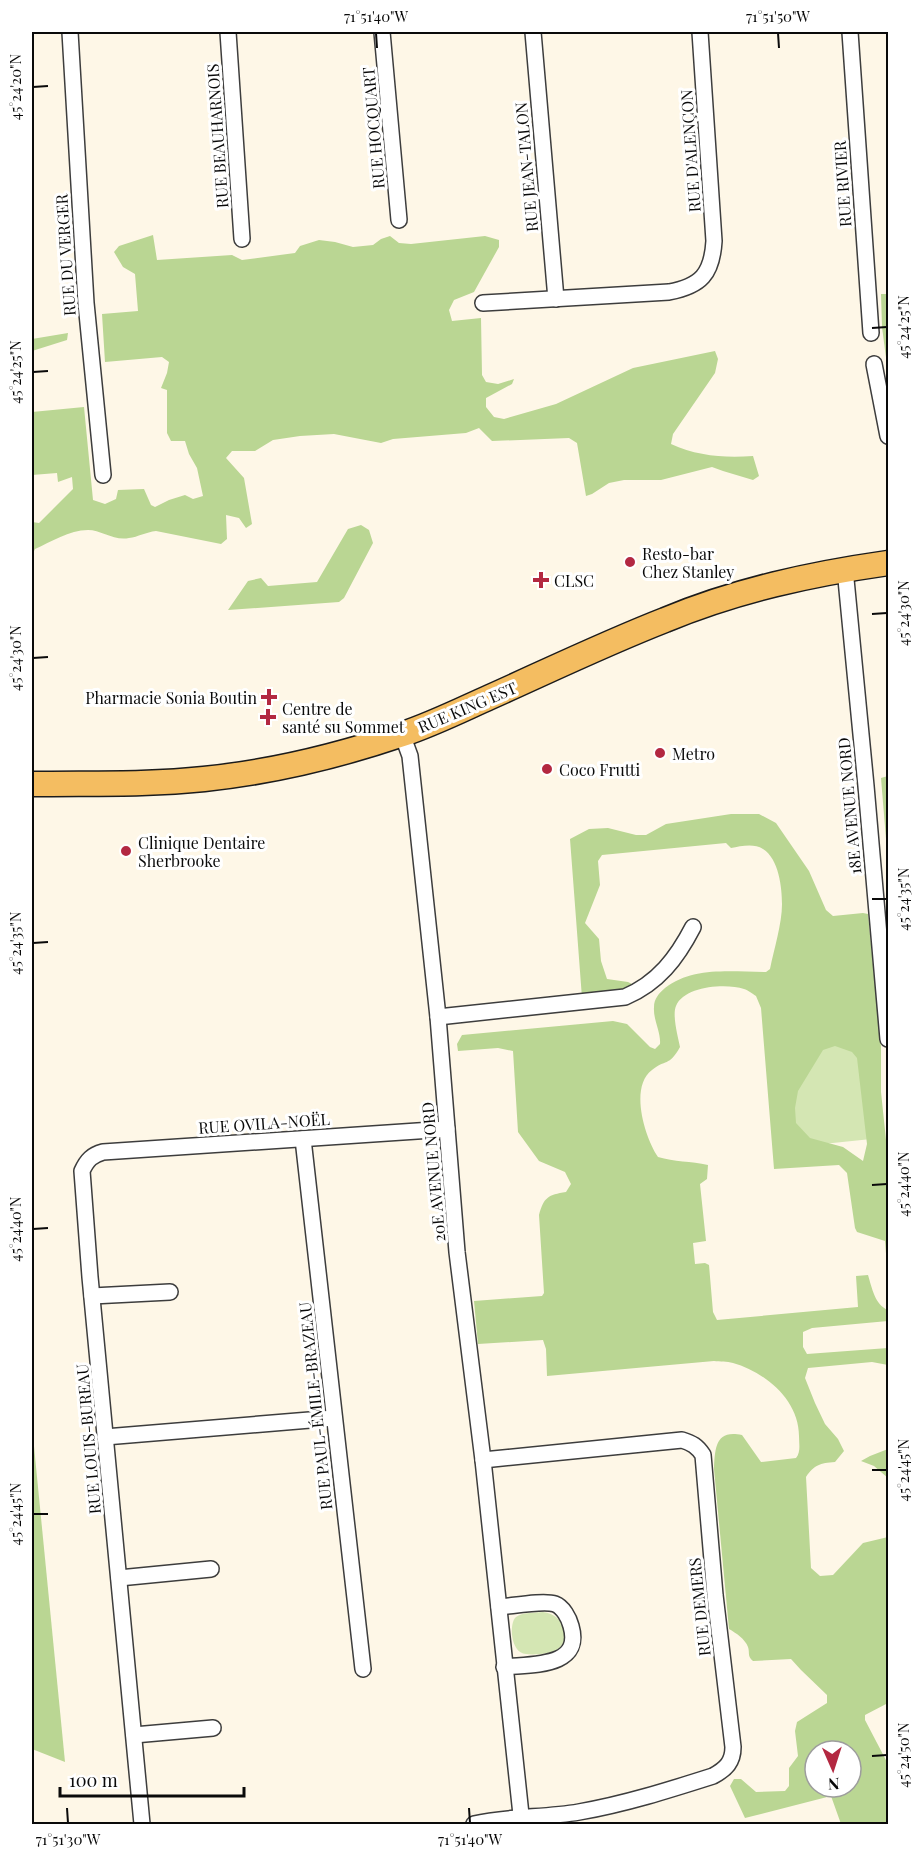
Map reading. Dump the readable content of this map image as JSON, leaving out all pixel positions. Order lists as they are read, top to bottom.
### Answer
{
  "streets": {
    "main road": ["RUE KING EST"],
    "street": [
      "RUE HOCQUART",
      "RUE BEAUHARNOIS",
      "RUE D'ALENÇON",
      "RUE JEAN-TALON",
      "RUE RIVIER",
      "RUE DU VERGER",
      "18E AVENUE NORD",
      "RUE OVILA-NOËL",
      "20E AVENUE NORD",
      "RUE PAUL-ÉMILE-BRAZEAU",
      "RUE LOUIS-BUREAU",
      "RUE DEMERS"
    ]
  },
  "crossings": [
    ["RUE D'ALENÇON", "RUE JEAN-TALON"],
    ["RUE KING EST", "18E AVENUE NORD"],
    ["RUE KING EST", "20E AVENUE NORD"],
    ["RUE OVILA-NOËL", "20E AVENUE NORD"],
    ["RUE OVILA-NOËL", "RUE PAUL-ÉMILE-BRAZEAU"],
    ["RUE OVILA-NOËL", "RUE LOUIS-BUREAU"],
    ["20E AVENUE NORD", "RUE DEMERS"]
  ],
  "places": {
    "other": [
      "Resto-bar Chez Stanley",
      "Metro",
      "Coco Frutti",
      "Clinique Dentaire Sherbrooke"
    ],
    "health": ["CLSC", "Pharmacie Sonia Boutin", "Centre de santé su Sommet"]
  },
  "scale_bar": "100 m",
  "north": "bottom",
  "coordinates": [
    "71°51'40\"W",
    "71°51'50\"W",
    "45°24'20\"N",
    "45°24'25\"N",
    "45°24'30\"N",
    "45°24'35\"N",
    "45°24'40\"N",
    "45°24'45\"N",
    "45°24'50\"N",
    "71°51'30\"W"
  ]
}
